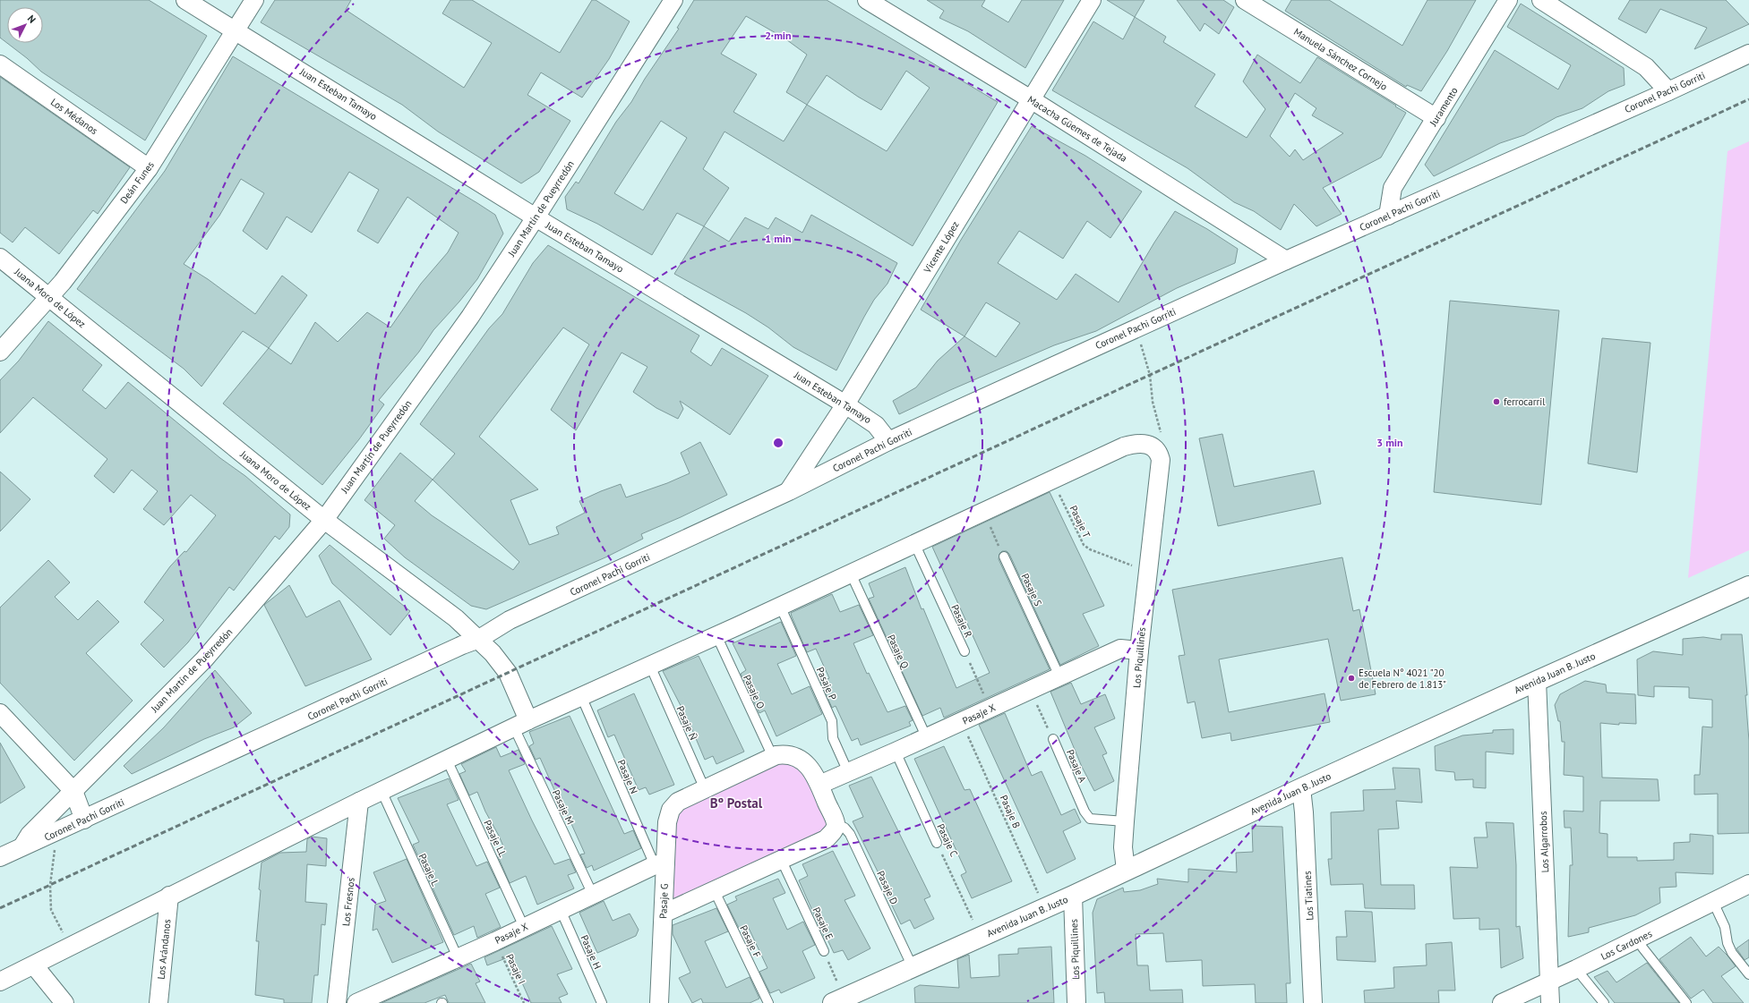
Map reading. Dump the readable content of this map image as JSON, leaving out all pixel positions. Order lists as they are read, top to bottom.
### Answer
{
  "streets": {
    "street": [
      "Manuela Sánchez Cornejo",
      "Coronel Pachi Gorriti",
      "Juan Esteban Tamayo",
      "Juramento",
      "Los Médanos",
      "Macacha Güemes de Tejada",
      "Deán Funes",
      "Juan Martín de Pueyrredón",
      "Vicente López",
      "Juana Moro de López",
      "Los Piquillines",
      "Avenida Juan B. Justo",
      "Pasaje X",
      "Los Algarrobos",
      "Los Tiatines",
      "Pasaje G",
      "Los Fresnos",
      "Los Cardones",
      "Los Arándanos"
    ],
    "lane": [
      "Pasaje S",
      "Pasaje R",
      "Pasaje Q",
      "Pasaje P",
      "Pasaje O",
      "Pasaje Ñ",
      "Pasaje A",
      "Pasaje N",
      "Pasaje M",
      "Pasaje LL",
      "Pasaje C",
      "Pasaje L",
      "Pasaje D",
      "Pasaje E",
      "Pasaje F",
      "Pasaje H"
    ],
    "path": ["Pasaje T", "Pasaje B", "Pasaje I"]
  },
  "crossings": [
    ["Manuela Sánchez Cornejo", "Juramento"],
    ["Coronel Pachi Gorriti", "Juan Esteban Tamayo"],
    ["Coronel Pachi Gorriti", "Juramento"],
    ["Coronel Pachi Gorriti", "Macacha Güemes de Tejada"],
    ["Coronel Pachi Gorriti", "Juan Martín de Pueyrredón"],
    ["Coronel Pachi Gorriti", "Vicente López"],
    ["Coronel Pachi Gorriti", "Juana Moro de López"],
    ["Juan Esteban Tamayo", "Deán Funes"],
    ["Juan Esteban Tamayo", "Juan Martín de Pueyrredón"],
    ["Juan Esteban Tamayo", "Vicente López"],
    ["Los Médanos", "Deán Funes"],
    ["Macacha Güemes de Tejada", "Vicente López"],
    ["Deán Funes", "Juana Moro de López"],
    ["Juan Martín de Pueyrredón", "Juana Moro de López"],
    ["Juana Moro de López", "Pasaje M"],
    ["Pasaje T", "Los Piquillines"],
    ["Pasaje S", "Pasaje X"],
    ["Pasaje R", "Pasaje X"],
    ["Pasaje Q", "Pasaje X"],
    ["Los Piquillines", "Avenida Juan B. Justo"],
    ["Los Piquillines", "Pasaje X"],
    ["Los Piquillines", "Pasaje A"],
    ["Avenida Juan B. Justo", "Pasaje B"],
    ["Avenida Juan B. Justo", "Pasaje C"],
    ["Avenida Juan B. Justo", "Los Algarrobos"],
    ["Avenida Juan B. Justo", "Pasaje D"],
    ["Avenida Juan B. Justo", "Los Tiatines"],
    ["Avenida Juan B. Justo", "Pasaje E"],
    ["Pasaje P", "Pasaje X"],
    ["Pasaje X", "Pasaje N"],
    ["Pasaje X", "Pasaje M"],
    ["Pasaje X", "Pasaje B"],
    ["Pasaje X", "Pasaje LL"],
    ["Pasaje X", "Pasaje C"],
    ["Pasaje X", "Pasaje L"],
    ["Pasaje X", "Pasaje G"],
    ["Pasaje X", "Pasaje H"],
    ["Pasaje X", "Pasaje I"],
    ["Pasaje Ñ", "Pasaje G"],
    ["Pasaje N", "Pasaje G"],
    ["Los Algarrobos", "Los Cardones"]
  ],
  "districts": ["Bº Postal"],
  "places": ["ferrocarril", "Escuela N° 4021 \"20 de Febrero de 1.813\""],
  "north": "top right",
  "rings": ["2 min", "1 min", "3 min"]
}
